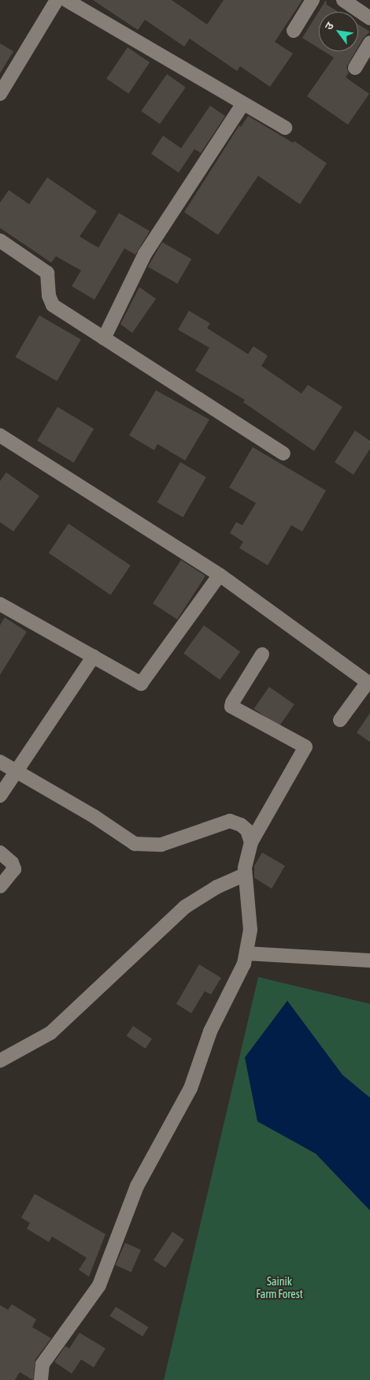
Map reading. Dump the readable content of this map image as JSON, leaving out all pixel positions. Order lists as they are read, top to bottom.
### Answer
{
  "parks": ["Sainik Farm Forest"],
  "north": "top left"
}
